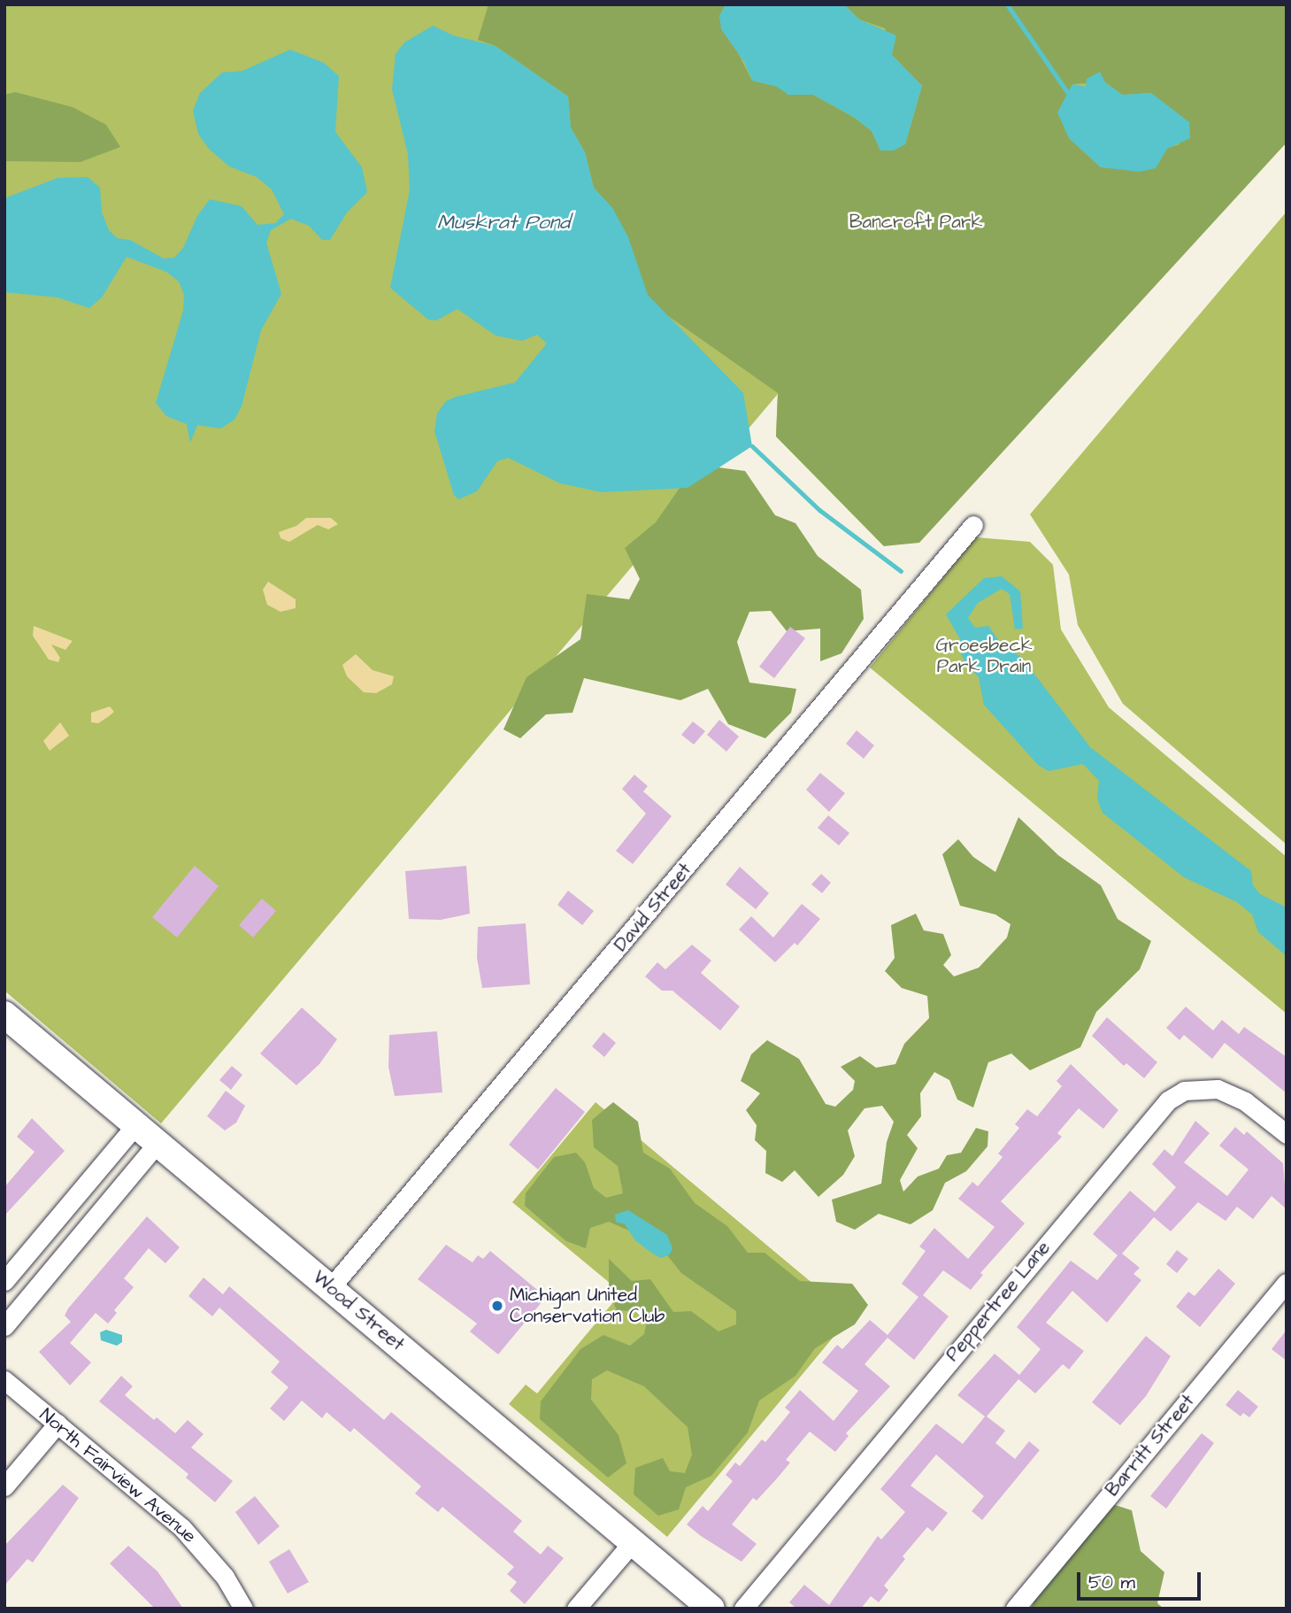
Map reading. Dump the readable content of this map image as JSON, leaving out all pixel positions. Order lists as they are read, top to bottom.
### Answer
{
  "streets": {
    "street": [
      "David Street",
      "Peppertree Lane",
      "Wood Street",
      "Barritt Street",
      "North Fairview Avenue"
    ]
  },
  "crossings": [
    ["David Street", "Wood Street"]
  ],
  "water": ["Muskrat Pond"],
  "parks": ["Bancroft Park", "Groesbeck Park Drain"],
  "places": ["Michigan United Conservation Club"],
  "scale_bar": "50 m"
}
